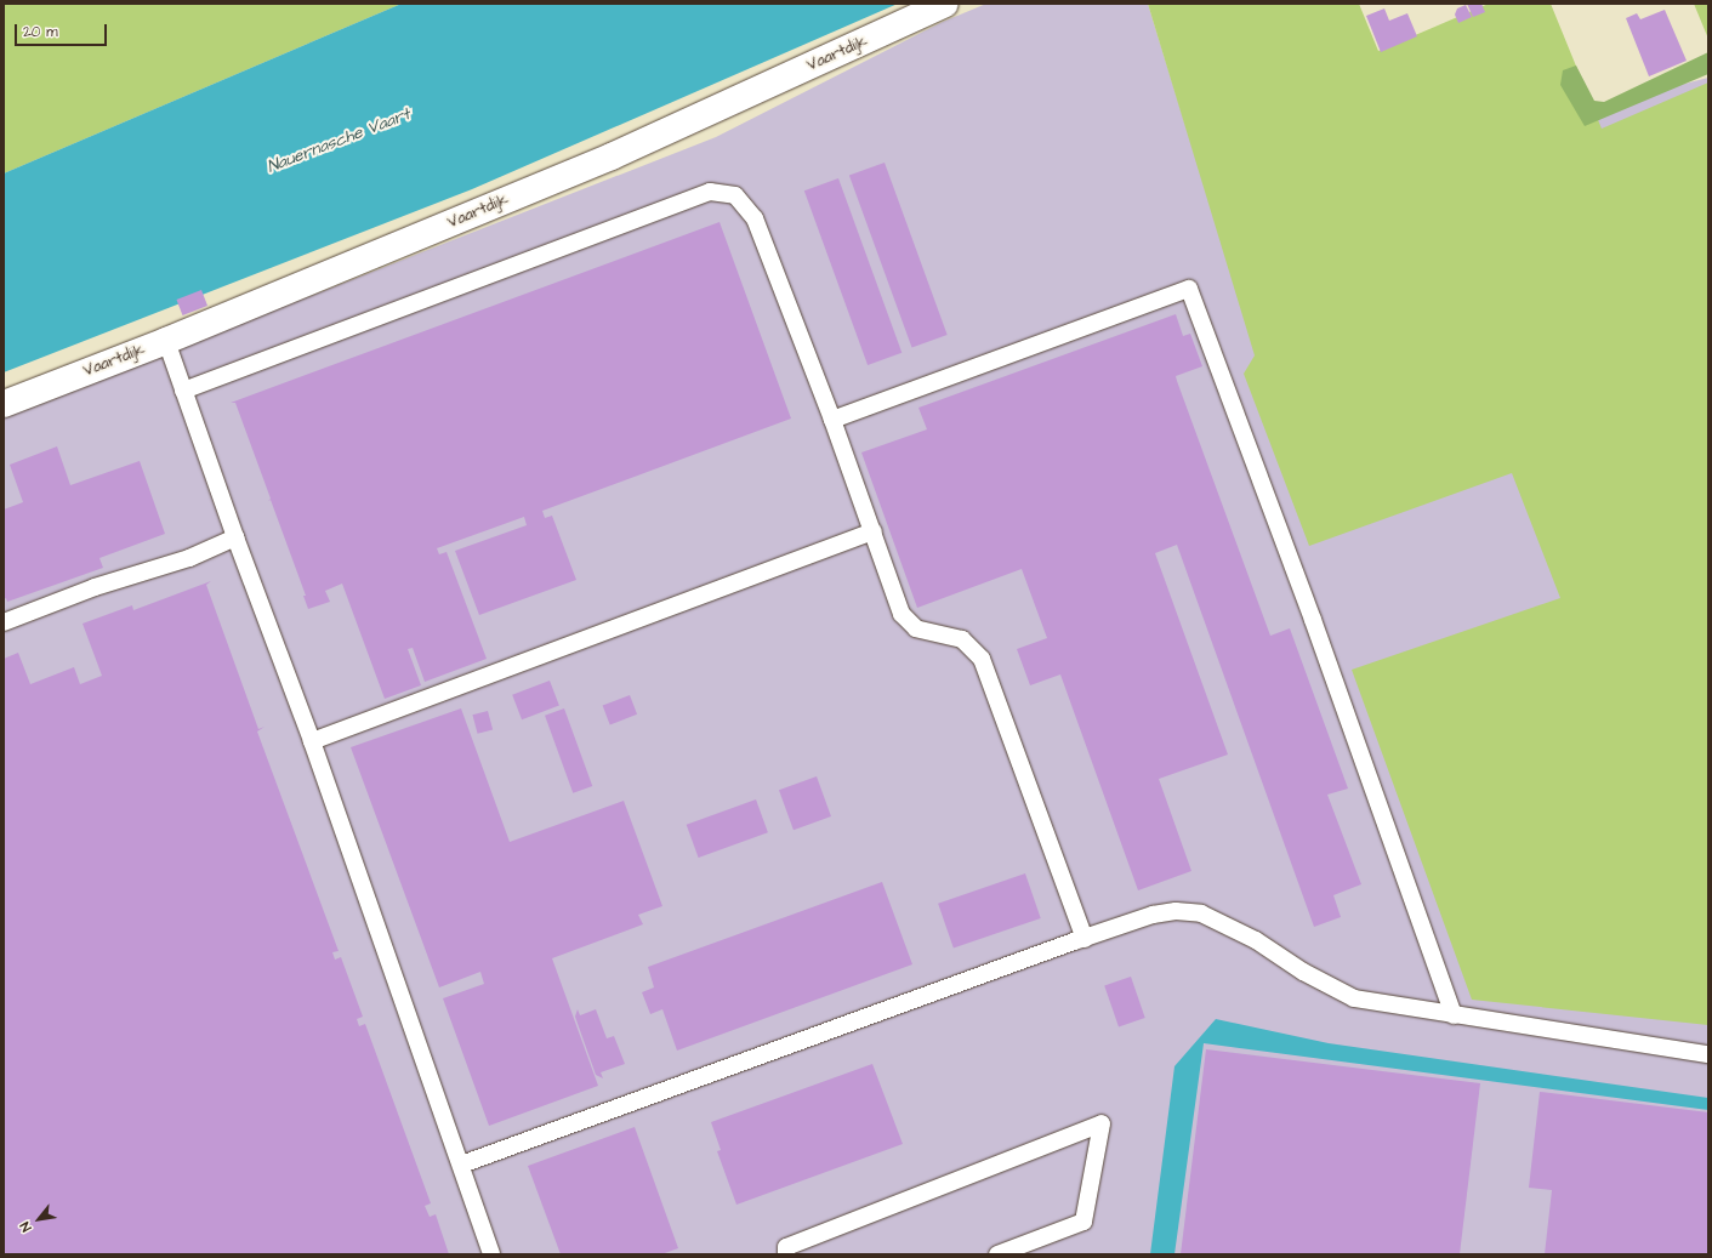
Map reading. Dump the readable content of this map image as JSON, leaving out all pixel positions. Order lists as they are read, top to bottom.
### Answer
{
  "streets": {
    "street": ["Vaartdijk"]
  },
  "water": ["Nauernasche Vaart"],
  "scale_bar": "20 m",
  "north": "bottom left"
}
